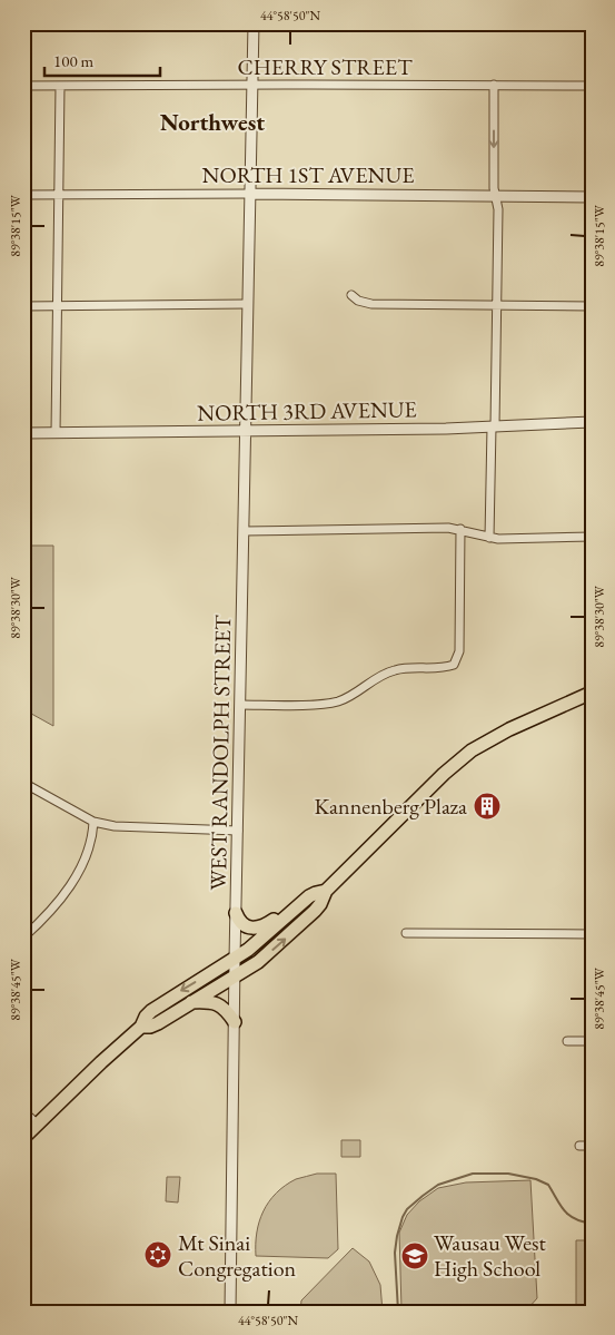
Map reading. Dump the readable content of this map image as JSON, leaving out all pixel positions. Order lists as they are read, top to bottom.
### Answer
{
  "streets": {
    "street": [
      "CHERRY STREET",
      "NORTH 1ST AVENUE",
      "NORTH 3RD AVENUE",
      "WEST RANDOLPH STREET"
    ]
  },
  "crossings": [
    ["CHERRY STREET", "WEST RANDOLPH STREET"],
    ["NORTH 1ST AVENUE", "WEST RANDOLPH STREET"],
    ["NORTH 3RD AVENUE", "WEST RANDOLPH STREET"]
  ],
  "districts": ["Northwest"],
  "places": {
    "building": ["Kannenberg Plaza"],
    "synagogue": ["Mt Sinai Congregation"],
    "school or university": ["Wausau West High School"]
  },
  "scale_bar": "100 m",
  "coordinates": [
    "44°58'50\"N",
    "89°38'15\"W",
    "89°38'30\"W",
    "89°38'45\"W"
  ]
}
